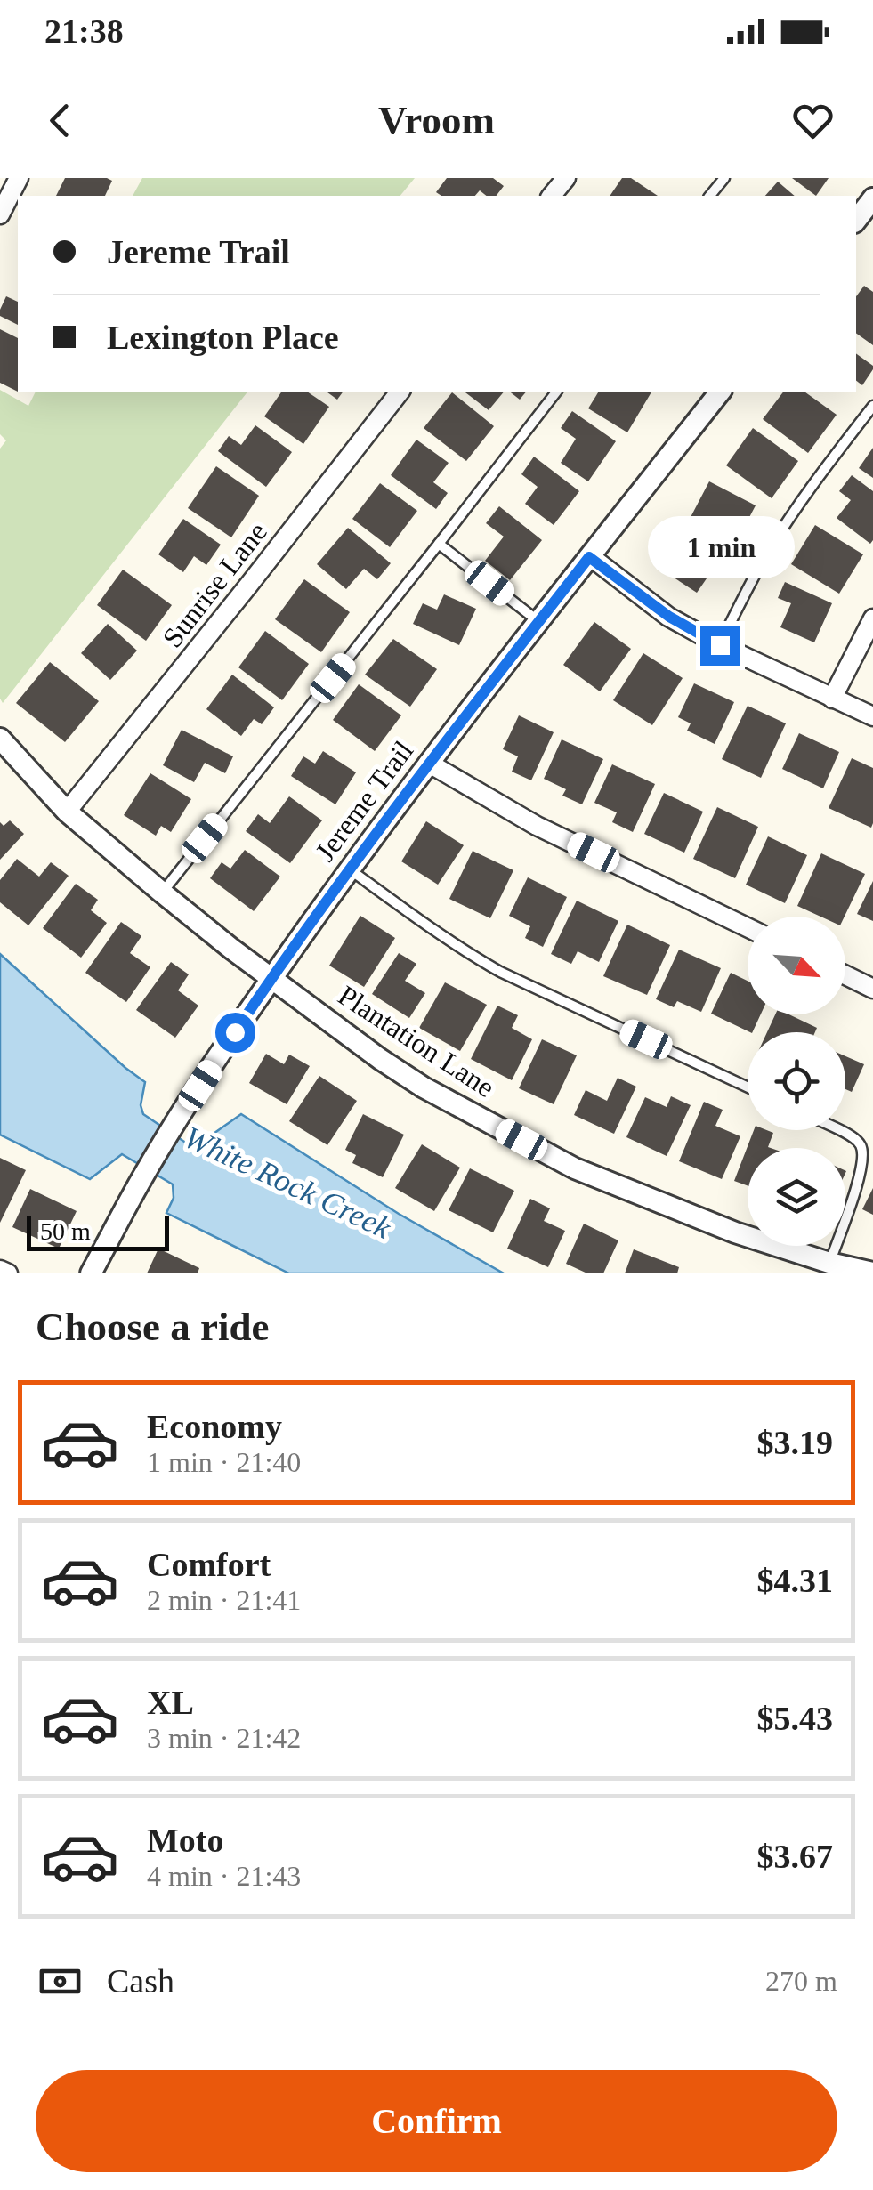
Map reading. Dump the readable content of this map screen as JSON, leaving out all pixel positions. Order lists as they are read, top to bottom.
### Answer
{
  "streets": {
    "street": ["Sunrise Lane", "Jereme Trail", "Plantation Lane"]
  },
  "crossings": [
    ["Sunrise Lane", "Plantation Lane"],
    ["Jereme Trail", "Plantation Lane"]
  ],
  "water": ["White Rock Creek"],
  "scale_bar": "50 m",
  "north": "bottom right",
  "page": {
    "status": "21:38",
    "header": "Vroom",
    "banner": ["Jereme Trail", "Lexington Place"],
    "bubble": "1 min",
    "scale": "50 m",
    "heading": "Choose a ride",
    "list": [
      {
        "name": "Economy",
        "note": "1 min · 21:40",
        "value": "$3.19"
      },
      {
        "name": "Comfort",
        "note": "2 min · 21:41",
        "value": "$4.31"
      },
      {
        "name": "XL",
        "note": "3 min · 21:42",
        "value": "$5.43"
      },
      {
        "name": "Moto",
        "note": "4 min · 21:43",
        "value": "$3.67"
      }
    ],
    "pay": ["Cash", "270 m"],
    "buttons": "Confirm"
  }
}
